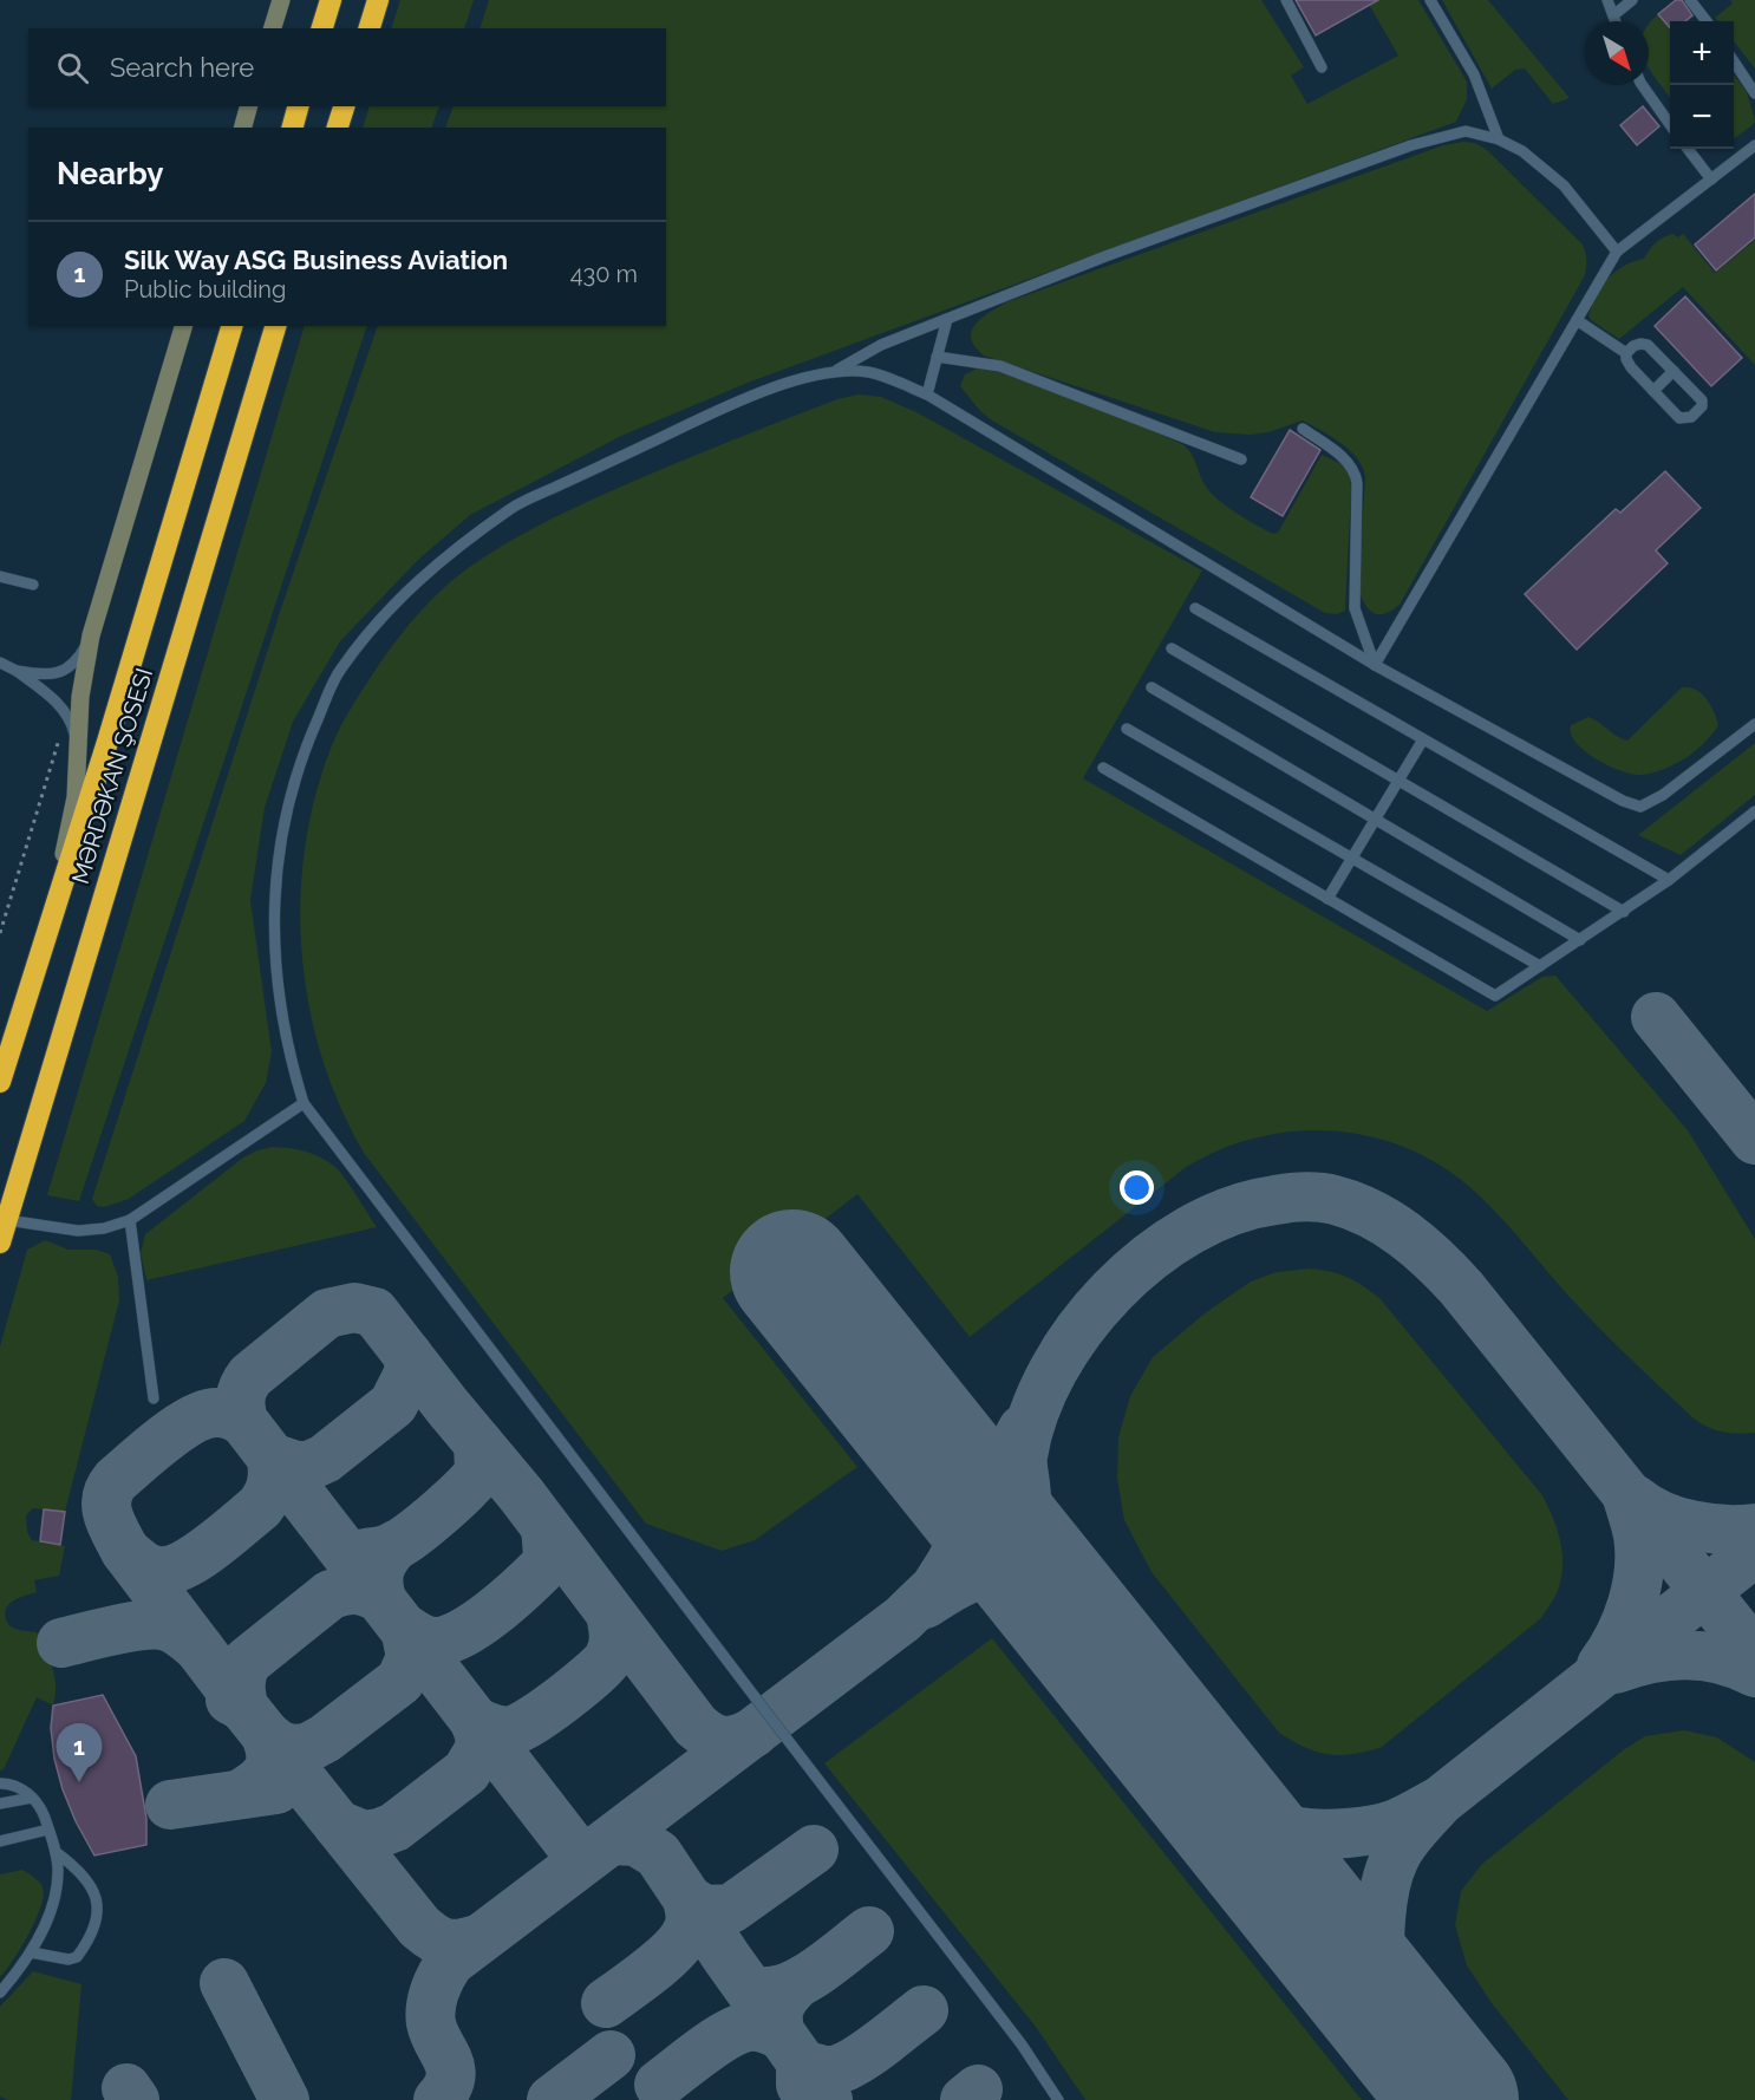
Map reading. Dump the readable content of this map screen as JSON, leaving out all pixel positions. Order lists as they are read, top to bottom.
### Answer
{
  "streets": {
    "highway": ["MƏRDƏKAN ŞOSESI"]
  },
  "north": "bottom right",
  "page": {
    "map_buttons": ["+", "−"],
    "search": "Search here",
    "heading": "Nearby",
    "list": [
      {
        "mark": "1",
        "name": "Silk Way ASG Business Aviation",
        "note": "Public building",
        "value": "430 m"
      }
    ],
    "pins": "1"
  }
}
